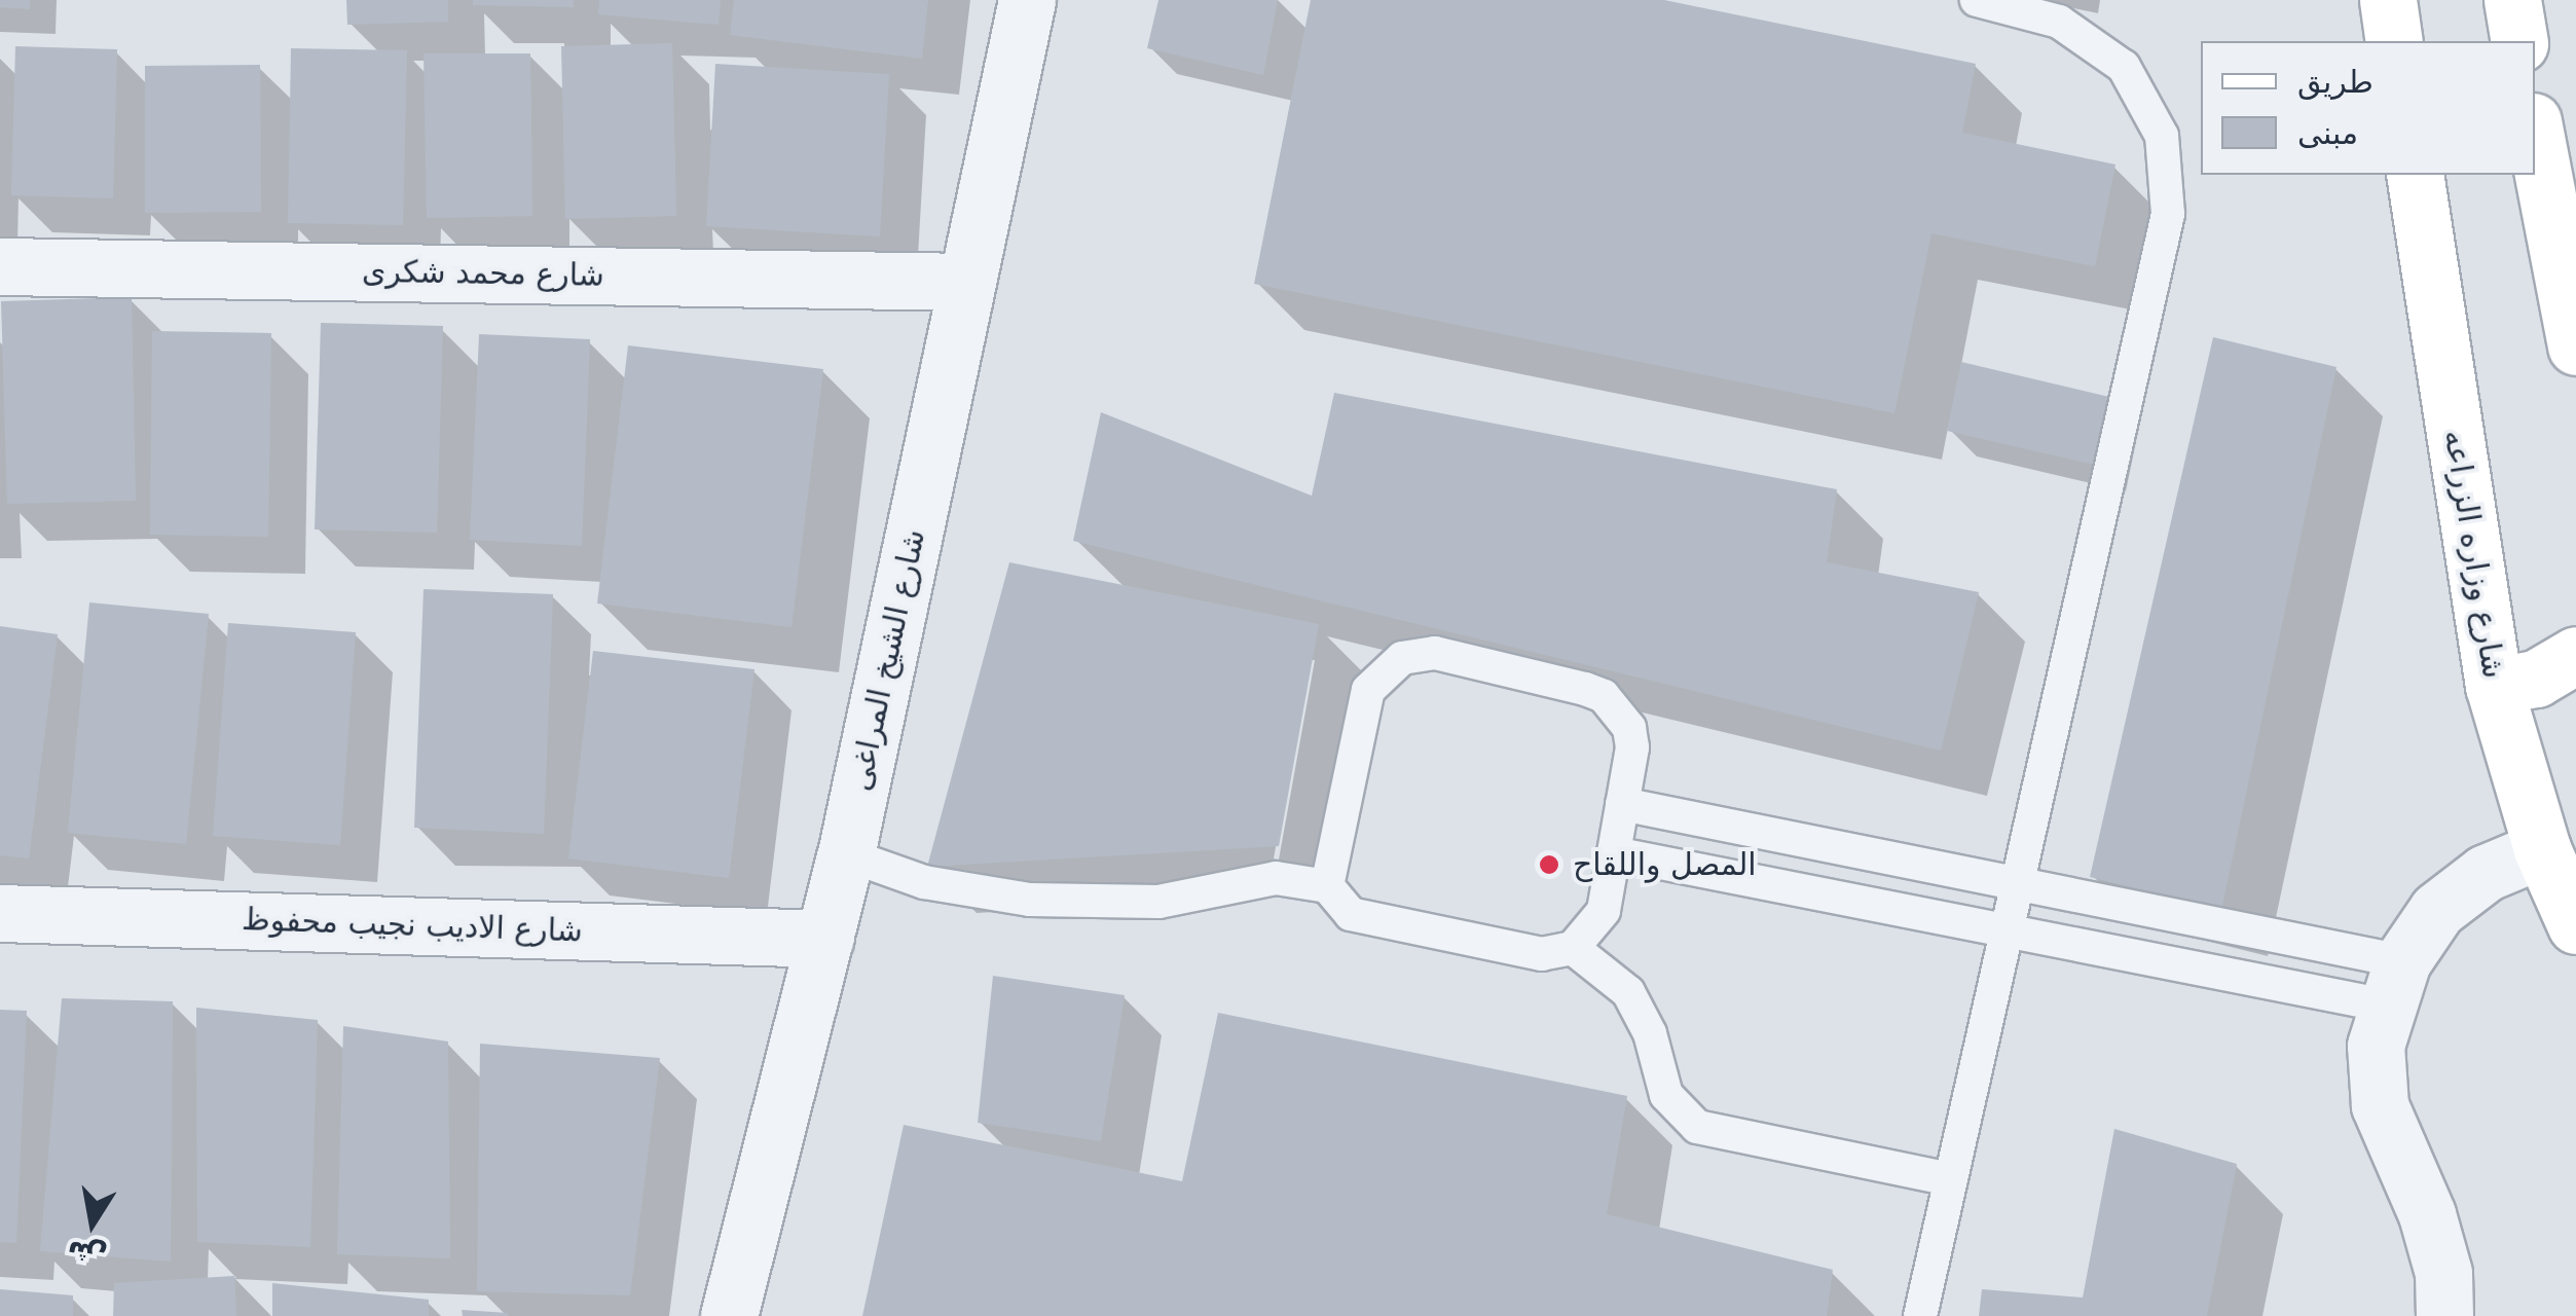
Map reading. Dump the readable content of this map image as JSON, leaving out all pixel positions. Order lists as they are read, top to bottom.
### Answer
{
  "streets": {
    "main road": ["شارع وزاره الزراعه"],
    "street": ["شارع محمد شكرى", "شارع الشيخ المراغى", "شارع الاديب نجيب محفوظ"]
  },
  "crossings": [
    ["شارع محمد شكرى", "شارع الشيخ المراغى"],
    ["شارع الشيخ المراغى", "شارع الاديب نجيب محفوظ"]
  ],
  "places": ["المصل واللقاح"],
  "legend": ["طريق", "مبنى"],
  "north": "bottom"
}
